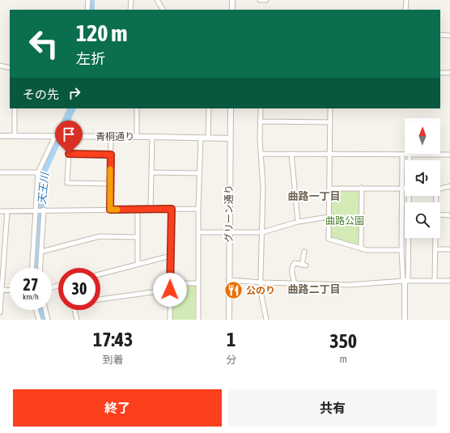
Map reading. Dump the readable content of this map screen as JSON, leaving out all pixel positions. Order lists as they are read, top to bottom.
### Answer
{
  "streets": {
    "street": ["青桐通り", "グリーン通り"]
  },
  "crossings": [
    ["青桐通り", "グリーン通り"]
  ],
  "districts": ["曲路一丁目", "曲路二丁目"],
  "water": ["天王川"],
  "parks": ["曲路公園"],
  "places": {
    "restaurant": ["公のり"]
  },
  "north": "top",
  "page": {
    "turn": ["120 m", "左折"],
    "then": "その先",
    "speed": "27 km/h",
    "limit": "30",
    "eta": [
      "17:43",
      "到着",
      "1",
      "分",
      "350",
      "m"
    ],
    "buttons": ["終了", "共有"]
  }
}
